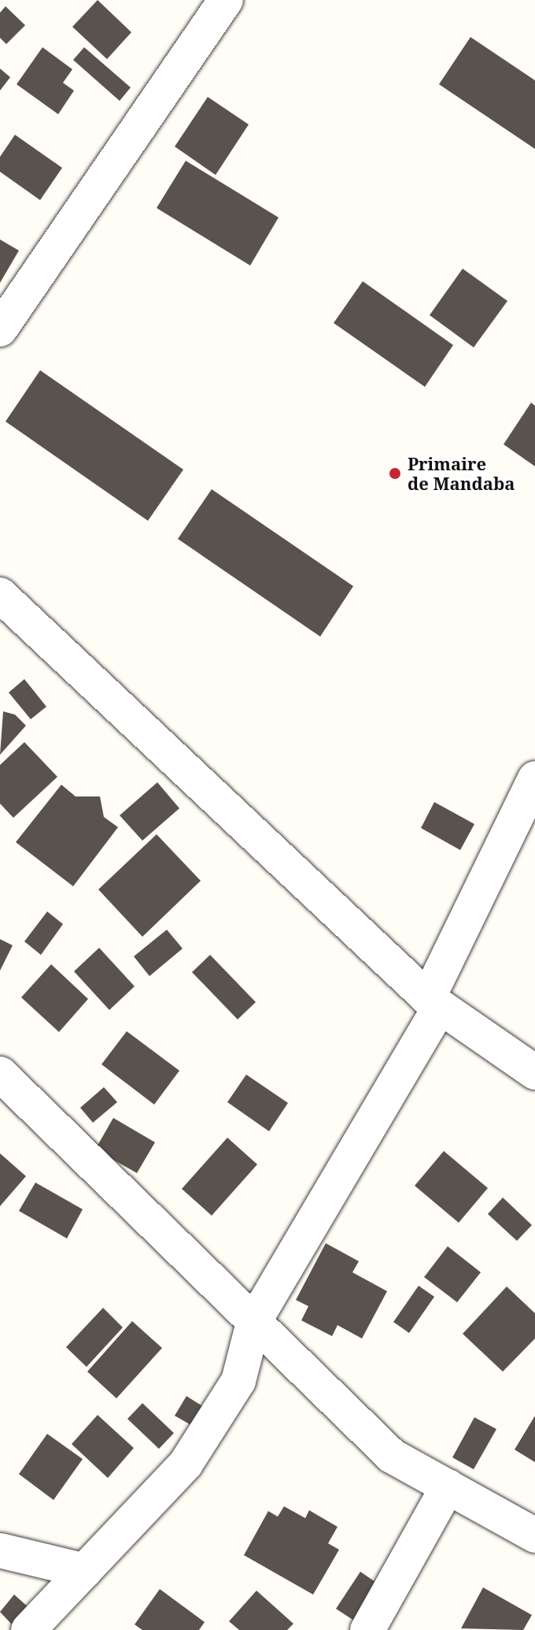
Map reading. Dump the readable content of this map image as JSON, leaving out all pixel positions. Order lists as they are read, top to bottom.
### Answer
{
  "places": ["Primaire de Mandaba"]
}
